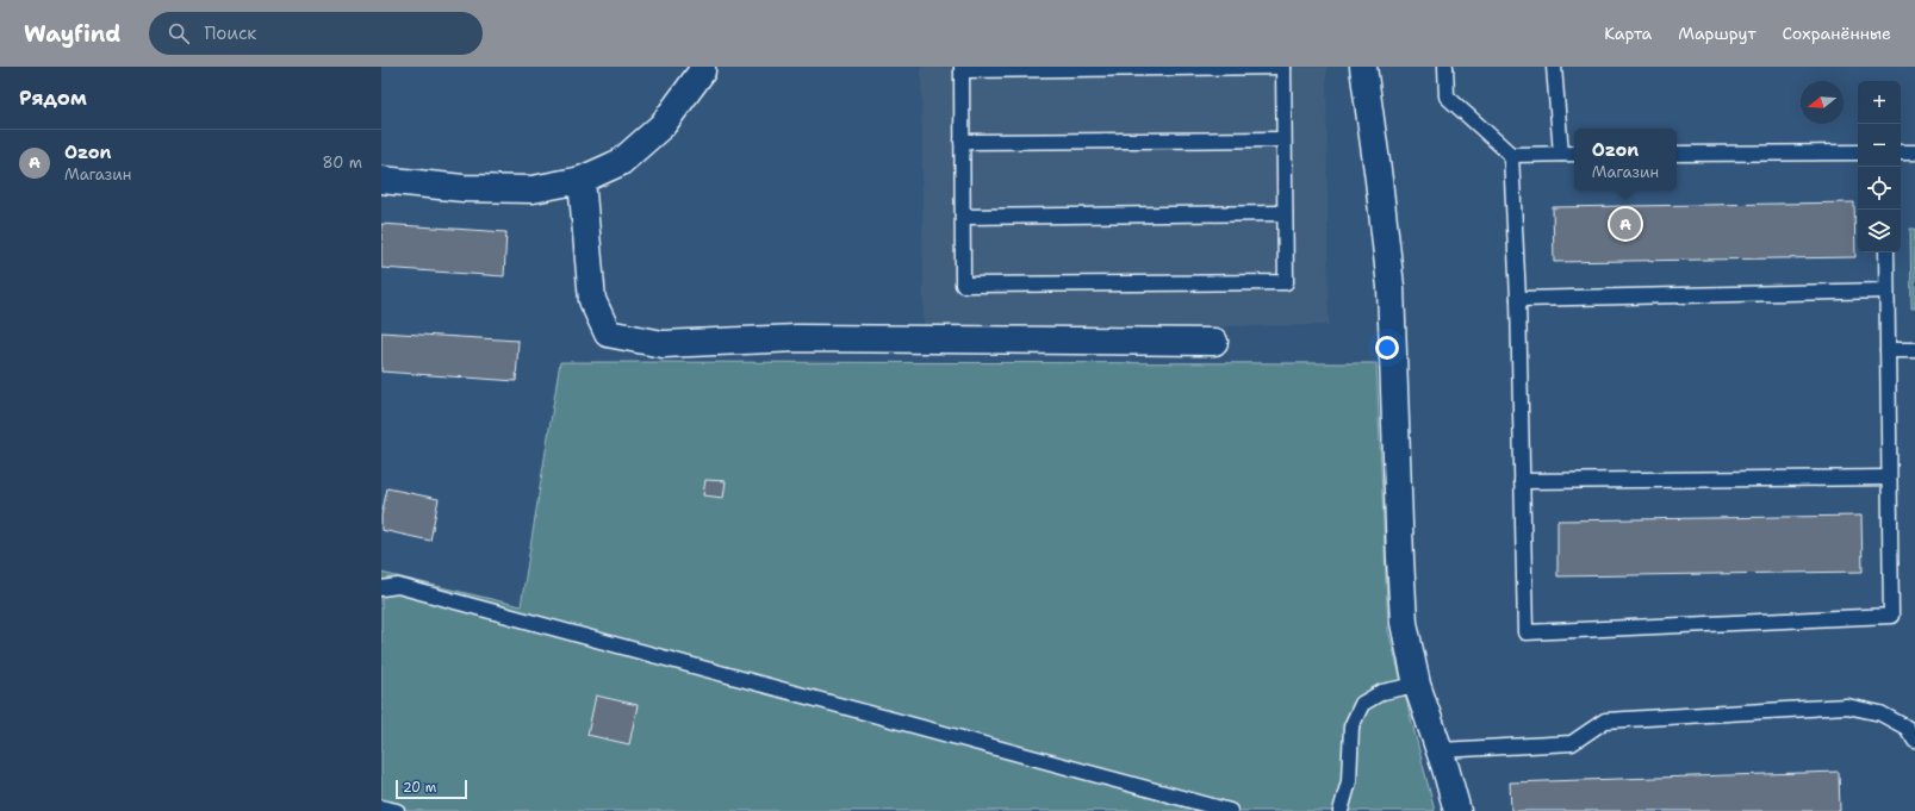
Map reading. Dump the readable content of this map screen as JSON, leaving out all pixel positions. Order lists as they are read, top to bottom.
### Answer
{
  "scale_bar": "20 m",
  "north": "left",
  "page": {
    "header": "Wayfind",
    "search": "Поиск",
    "nav": ["Карта", "Маршрут", "Сохранённые"],
    "heading": "Рядом",
    "map_buttons": ["+", "−"],
    "list": [
      {
        "mark": "A",
        "name": "Ozon",
        "note": "Магазин",
        "value": "80 m"
      }
    ],
    "popup": ["Ozon", "Магазин"],
    "pins": "A",
    "scale": "20 m"
  }
}
